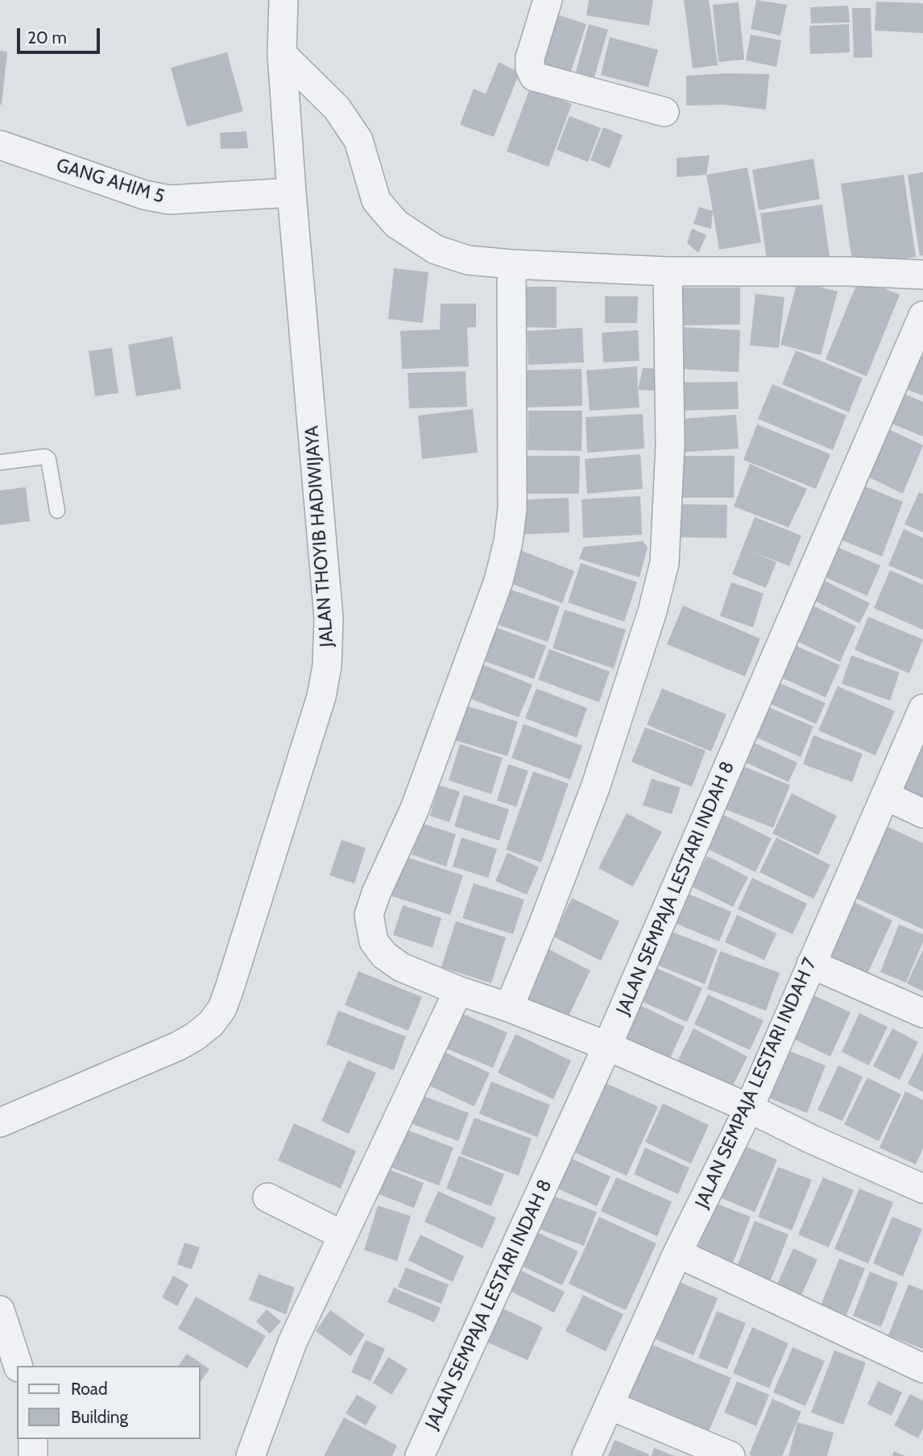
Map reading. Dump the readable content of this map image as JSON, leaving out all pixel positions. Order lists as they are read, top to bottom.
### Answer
{
  "streets": {
    "street": [
      "GANG AHIM 5",
      "JALAN THOYIB HADIWIJAYA",
      "JALAN SEMPAJA LESTARI INDAH 8",
      "JALAN SEMPAJA LESTARI INDAH 7"
    ]
  },
  "crossings": [
    ["GANG AHIM 5", "JALAN THOYIB HADIWIJAYA"]
  ],
  "legend": ["Road", "Building"],
  "scale_bar": "20 m"
}
